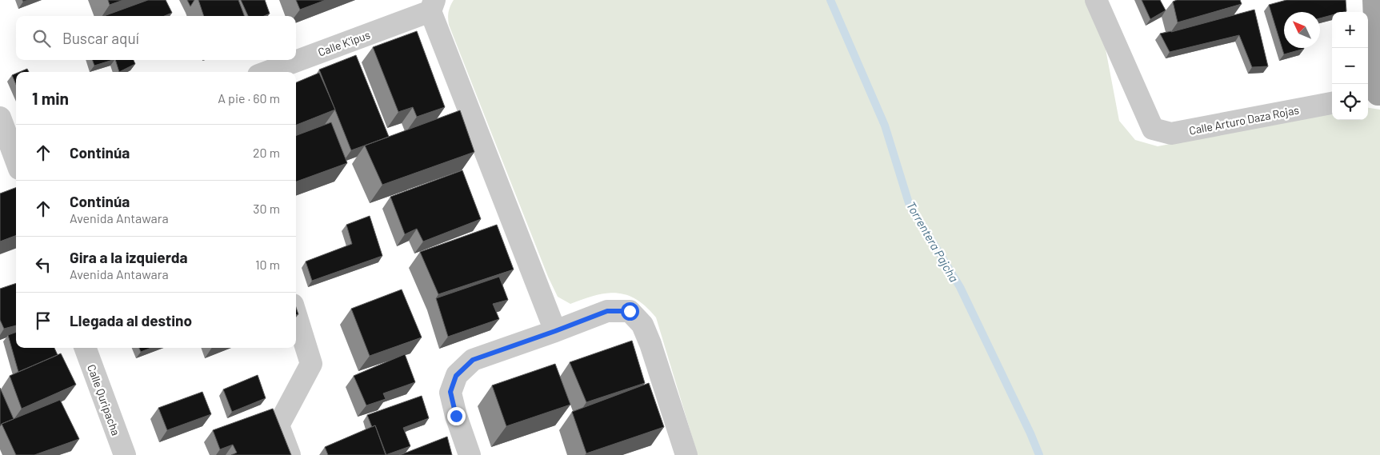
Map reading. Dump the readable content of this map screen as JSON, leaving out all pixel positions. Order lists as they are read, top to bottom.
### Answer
{
  "streets": {
    "street": ["Calle K'ipus", "Calle Arturo Daza Rojas", "Calle Quripacha"]
  },
  "water": ["Torrentera Pajcha"],
  "north": "top left",
  "page": {
    "map_buttons": ["+", "−"],
    "search": "Buscar aquí",
    "heading": ["1 min", "A pie · 60 m"],
    "list": [
      ["Continúa", "20 m"],
      ["Continúa", "Avenida Antawara", "30 m"],
      ["Gira a la izquierda", "Avenida Antawara", "10 m"],
      "Llegada al destino"
    ]
  }
}
